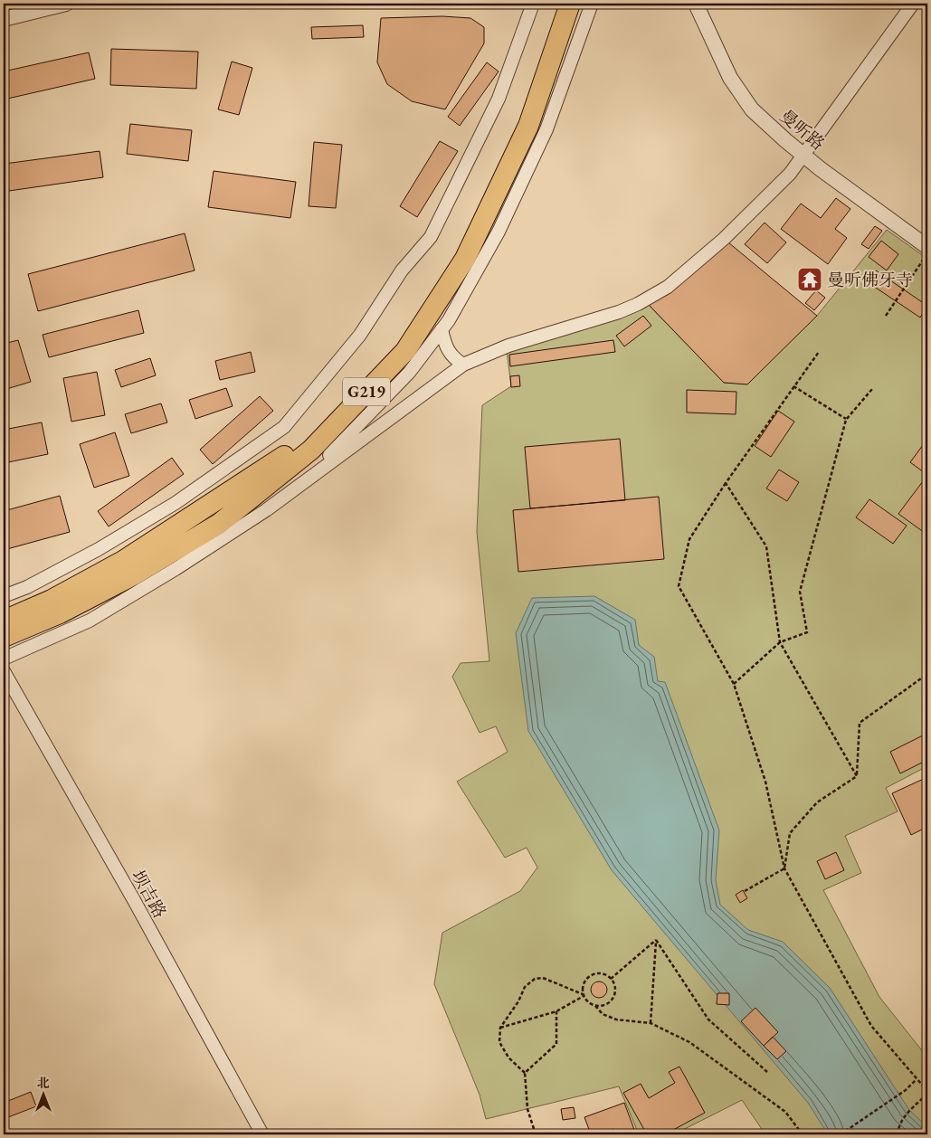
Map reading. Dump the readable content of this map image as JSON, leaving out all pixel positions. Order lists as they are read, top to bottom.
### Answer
{
  "streets": {
    "highway": ["G219"],
    "street": ["曼听路", "坝吉路"]
  },
  "places": {
    "temple": ["曼听佛牙寺"]
  },
  "north": "top"
}
